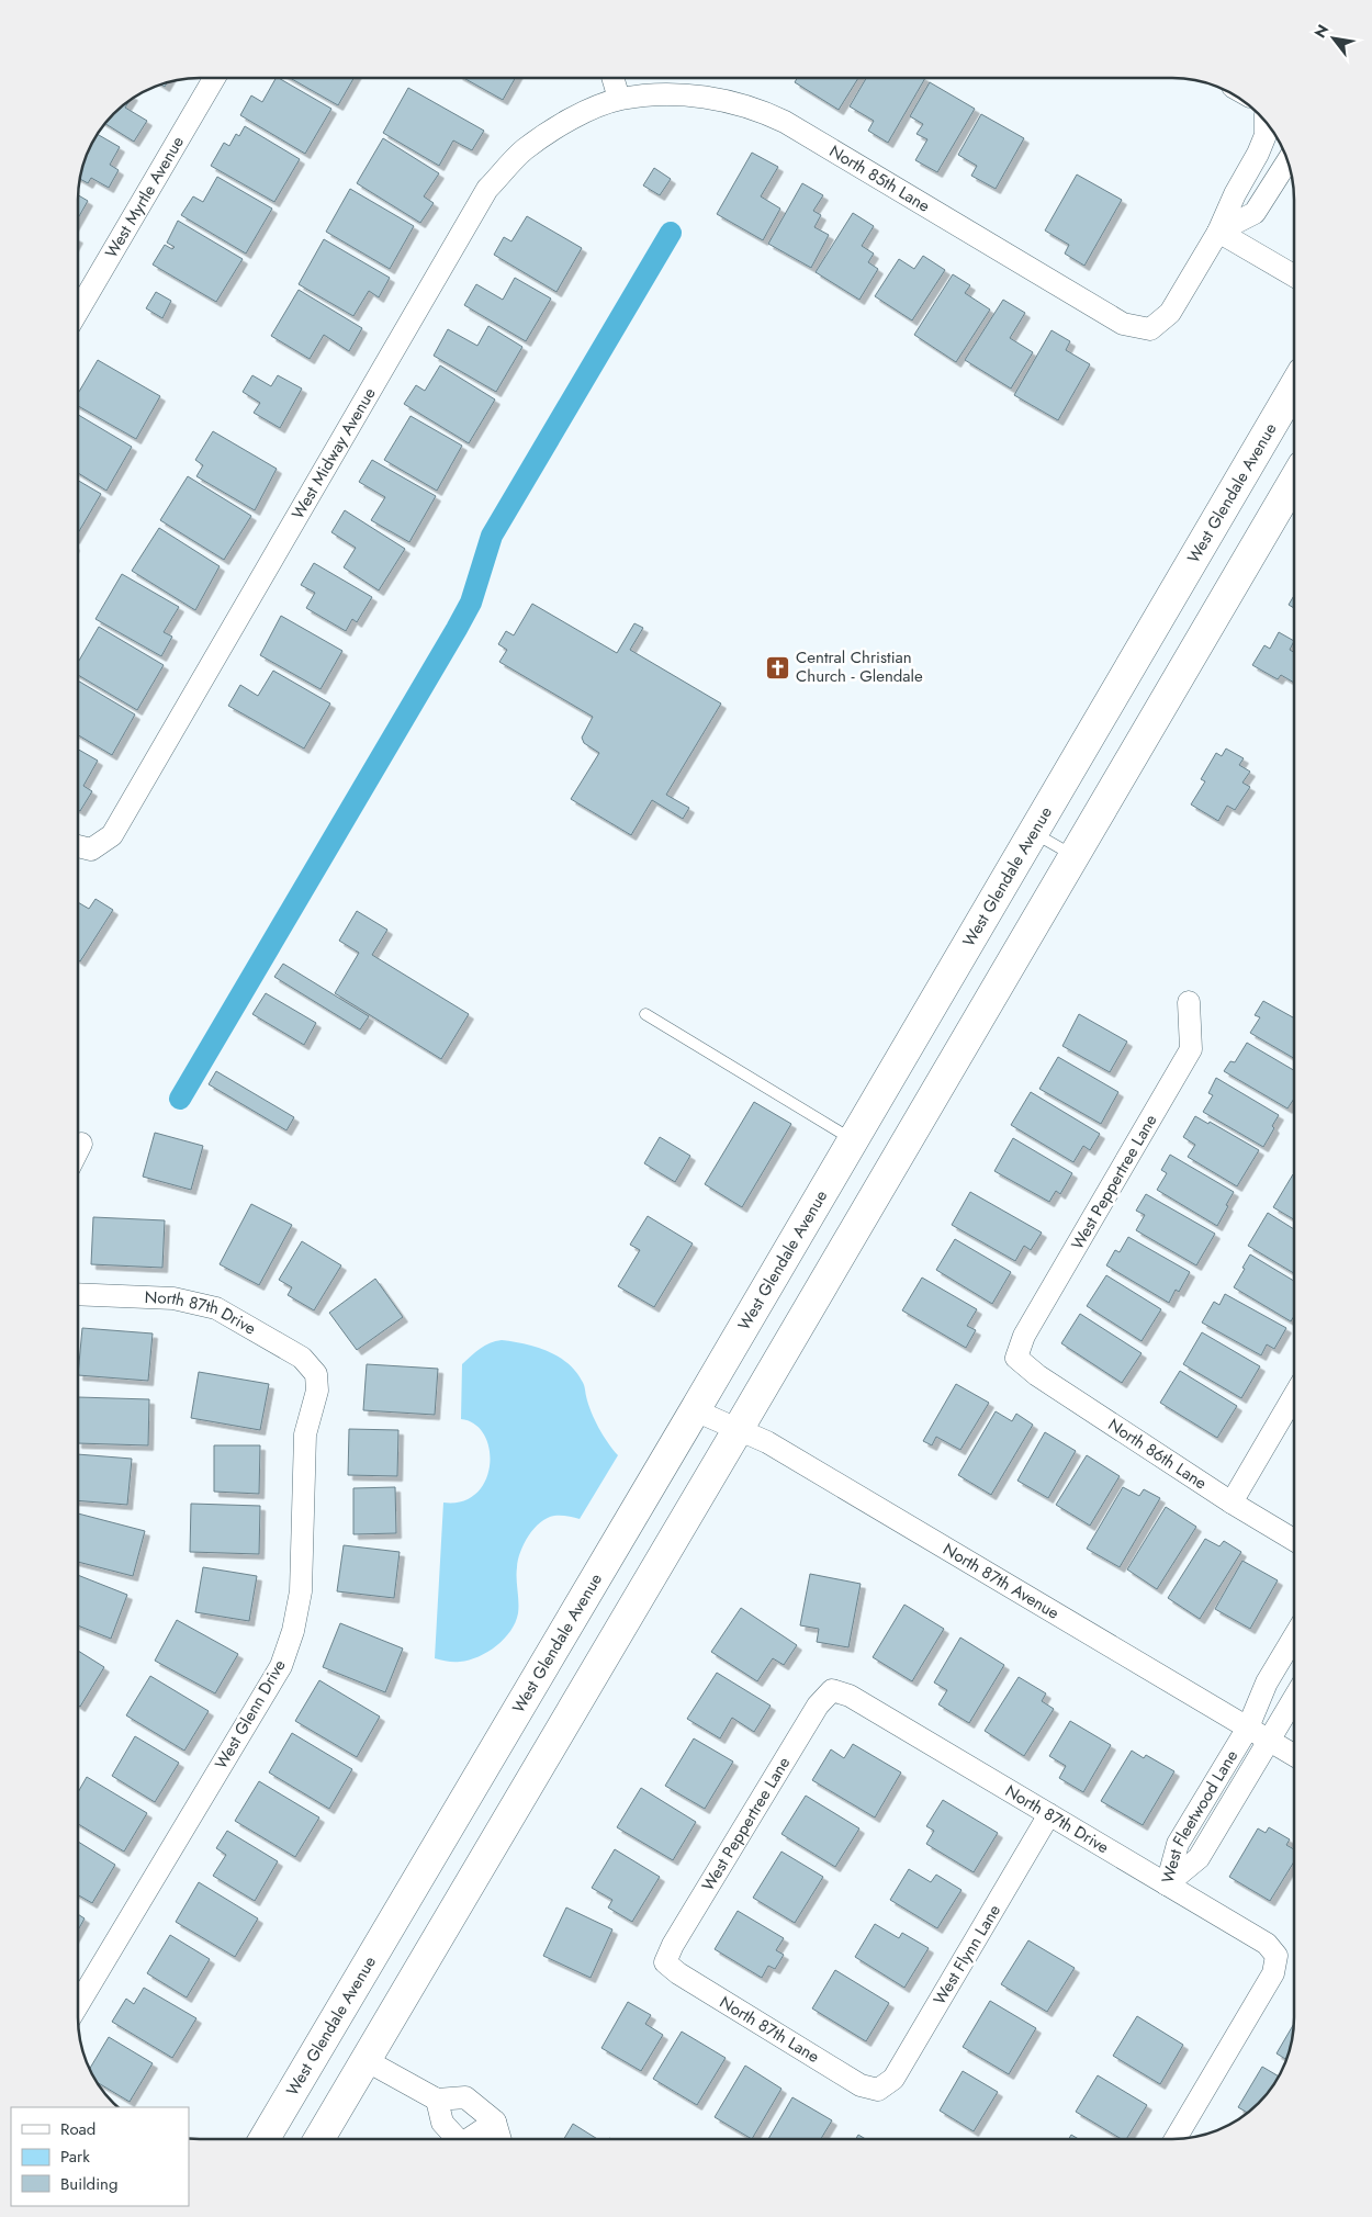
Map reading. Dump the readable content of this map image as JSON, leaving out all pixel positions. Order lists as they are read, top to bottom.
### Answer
{
  "streets": {
    "main road": ["West Glendale Avenue"],
    "street": [
      "North 85th Lane",
      "West Myrtle Avenue",
      "West Midway Avenue",
      "West Peppertree Lane",
      "North 87th Drive",
      "North 86th Lane",
      "North 87th Avenue",
      "West Glenn Drive",
      "West Fleetwood Lane",
      "West Flynn Lane",
      "North 87th Lane"
    ]
  },
  "crossings": [
    ["North 85th Lane", "West Midway Avenue"],
    ["West Glendale Avenue", "North 87th Avenue"],
    ["West Peppertree Lane", "North 87th Drive"],
    ["West Peppertree Lane", "North 86th Lane"],
    ["West Peppertree Lane", "North 87th Lane"],
    ["North 87th Drive", "West Glenn Drive"],
    ["North 87th Drive", "West Fleetwood Lane"],
    ["North 87th Drive", "West Flynn Lane"],
    ["North 87th Avenue", "West Fleetwood Lane"],
    ["West Flynn Lane", "North 87th Lane"]
  ],
  "places": {
    "church": ["Central Christian Church - Glendale"]
  },
  "legend": ["Road", "Park", "Building"],
  "north": "top left"
}
